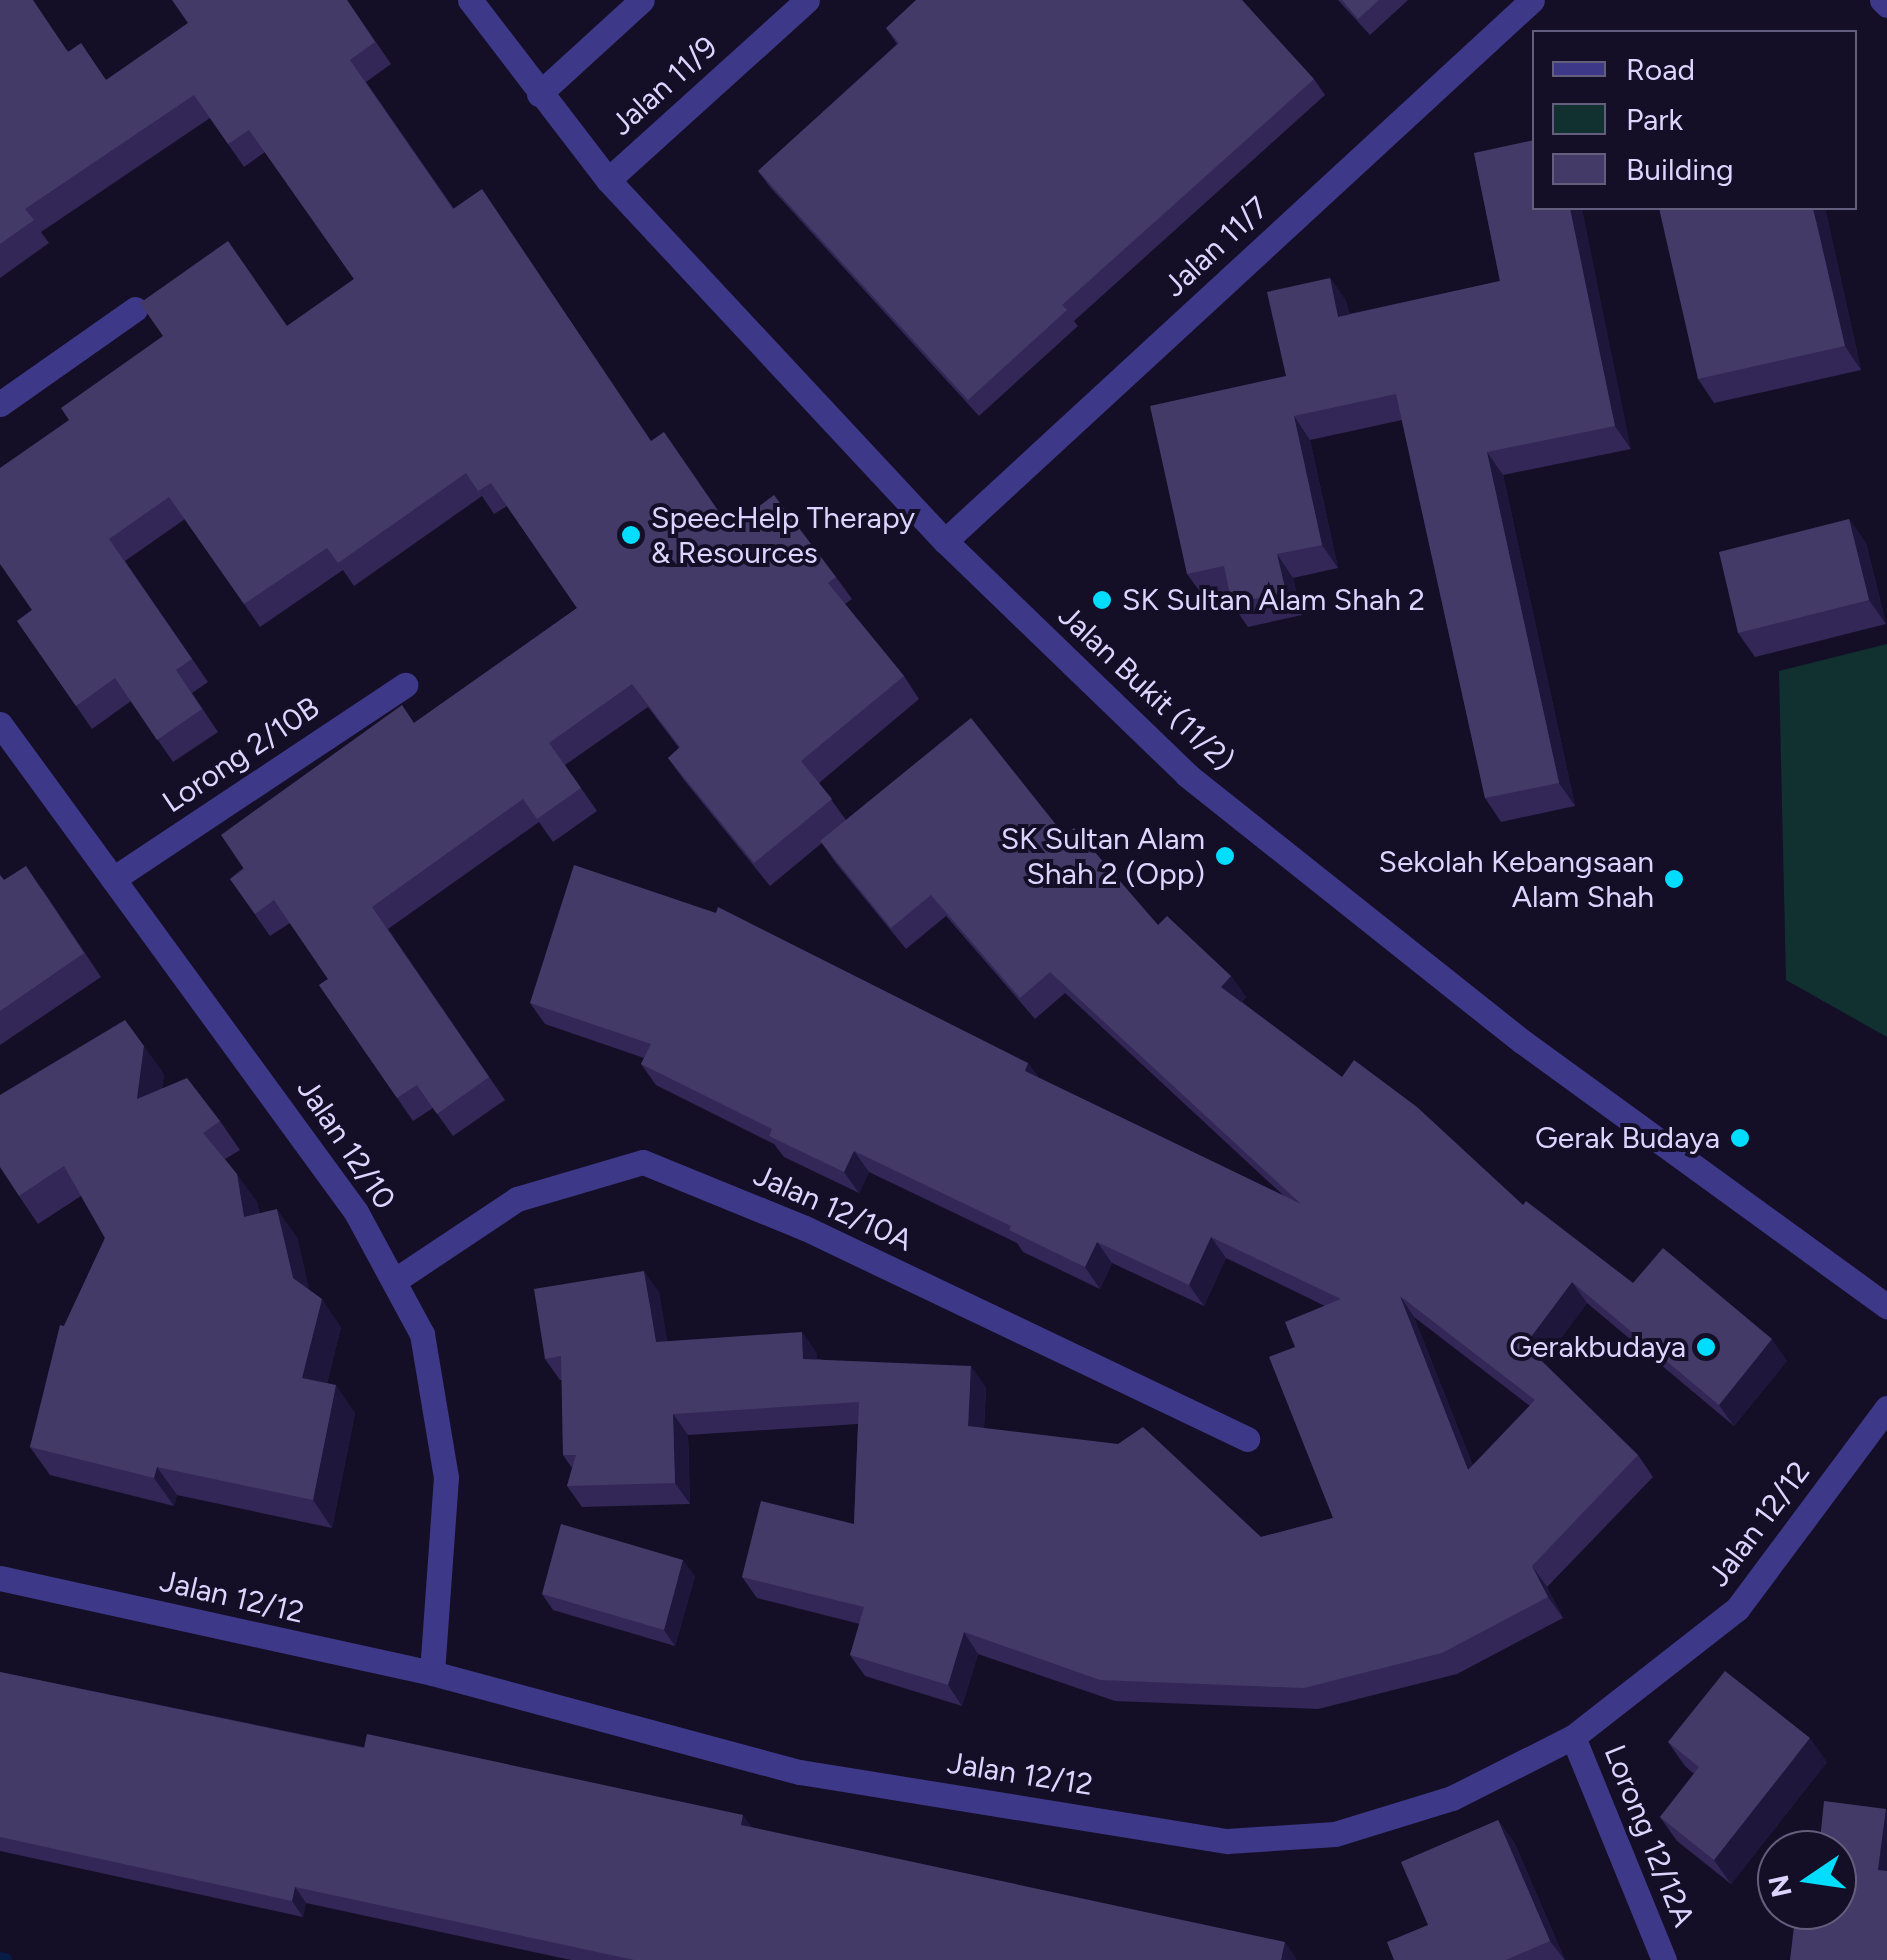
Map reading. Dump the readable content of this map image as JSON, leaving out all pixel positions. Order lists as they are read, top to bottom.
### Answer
{
  "streets": {
    "street": [
      "Jalan 11/9",
      "Jalan 11/7",
      "Jalan Bukit (11/2)",
      "Lorong 2/10B",
      "Jalan 12/10",
      "Jalan 12/10A",
      "Jalan 12/12",
      "Lorong 12/12A"
    ]
  },
  "crossings": [
    ["Jalan 11/9", "Jalan Bukit (11/2)"],
    ["Jalan 11/7", "Jalan Bukit (11/2)"],
    ["Lorong 2/10B", "Jalan 12/10"],
    ["Jalan 12/10", "Jalan 12/10A"],
    ["Jalan 12/10", "Jalan 12/12"],
    ["Jalan 12/12", "Lorong 12/12A"]
  ],
  "places": [
    "SpeecHelp Therapy & Resources",
    "SK Sultan Alam Shah 2",
    "SK Sultan Alam Shah 2 (Opp)",
    "Sekolah Kebangsaan Alam Shah",
    "Gerak Budaya",
    "Gerakbudaya"
  ],
  "legend": ["Road", "Park", "Building"],
  "north": "left"
}
